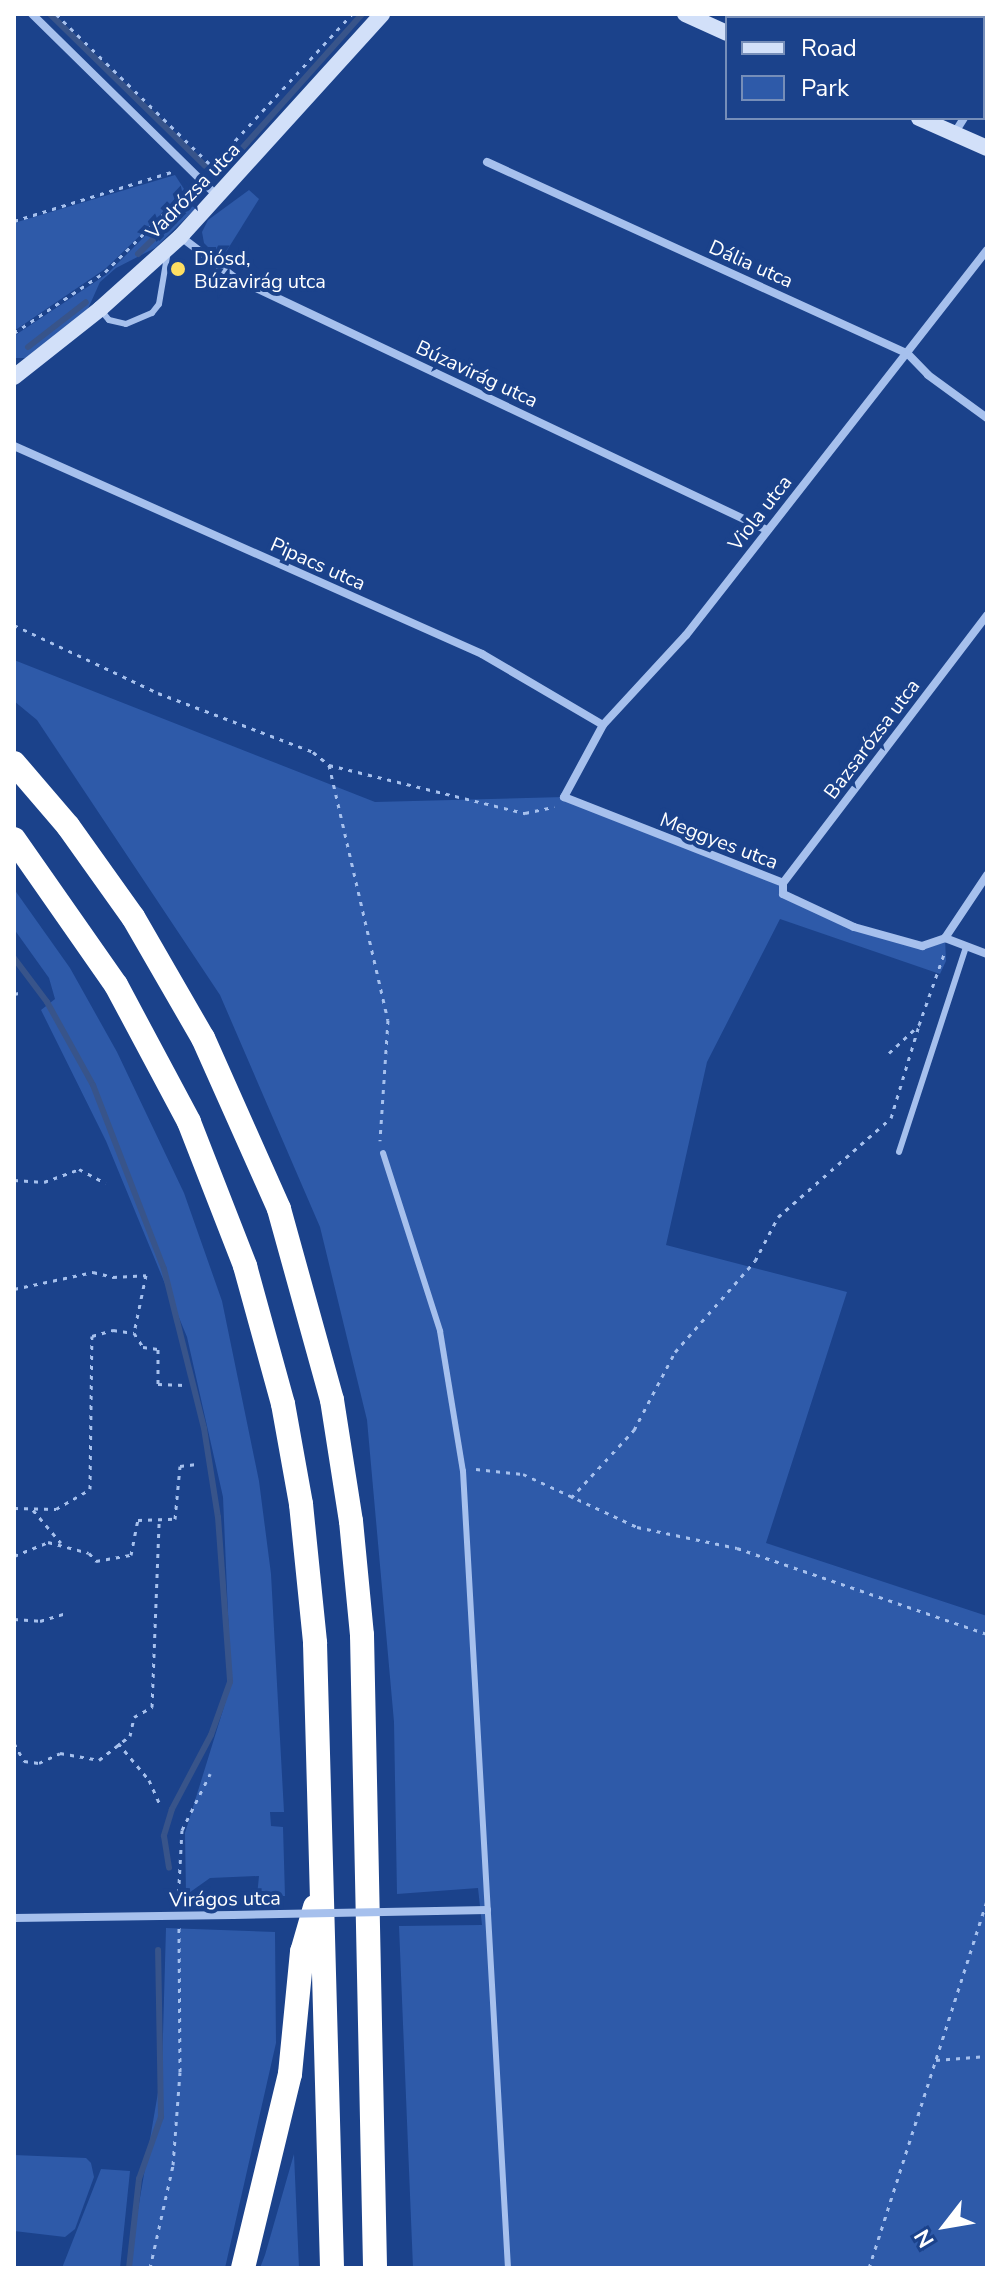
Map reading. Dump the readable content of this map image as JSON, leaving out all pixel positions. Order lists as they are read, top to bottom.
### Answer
{
  "streets": {
    "street": [
      "Vadrózsa utca",
      "Dália utca",
      "Búzavirág utca",
      "Viola utca",
      "Pipacs utca",
      "Bazsarózsa utca",
      "Meggyes utca",
      "Virágos utca"
    ]
  },
  "crossings": [
    ["Vadrózsa utca", "Búzavirág utca"],
    ["Dália utca", "Viola utca"],
    ["Búzavirág utca", "Viola utca"],
    ["Viola utca", "Pipacs utca"],
    ["Viola utca", "Meggyes utca"],
    ["Bazsarózsa utca", "Meggyes utca"]
  ],
  "places": ["Diósd, Búzavirág utca"],
  "legend": ["Road", "Park"],
  "north": "bottom left"
}
